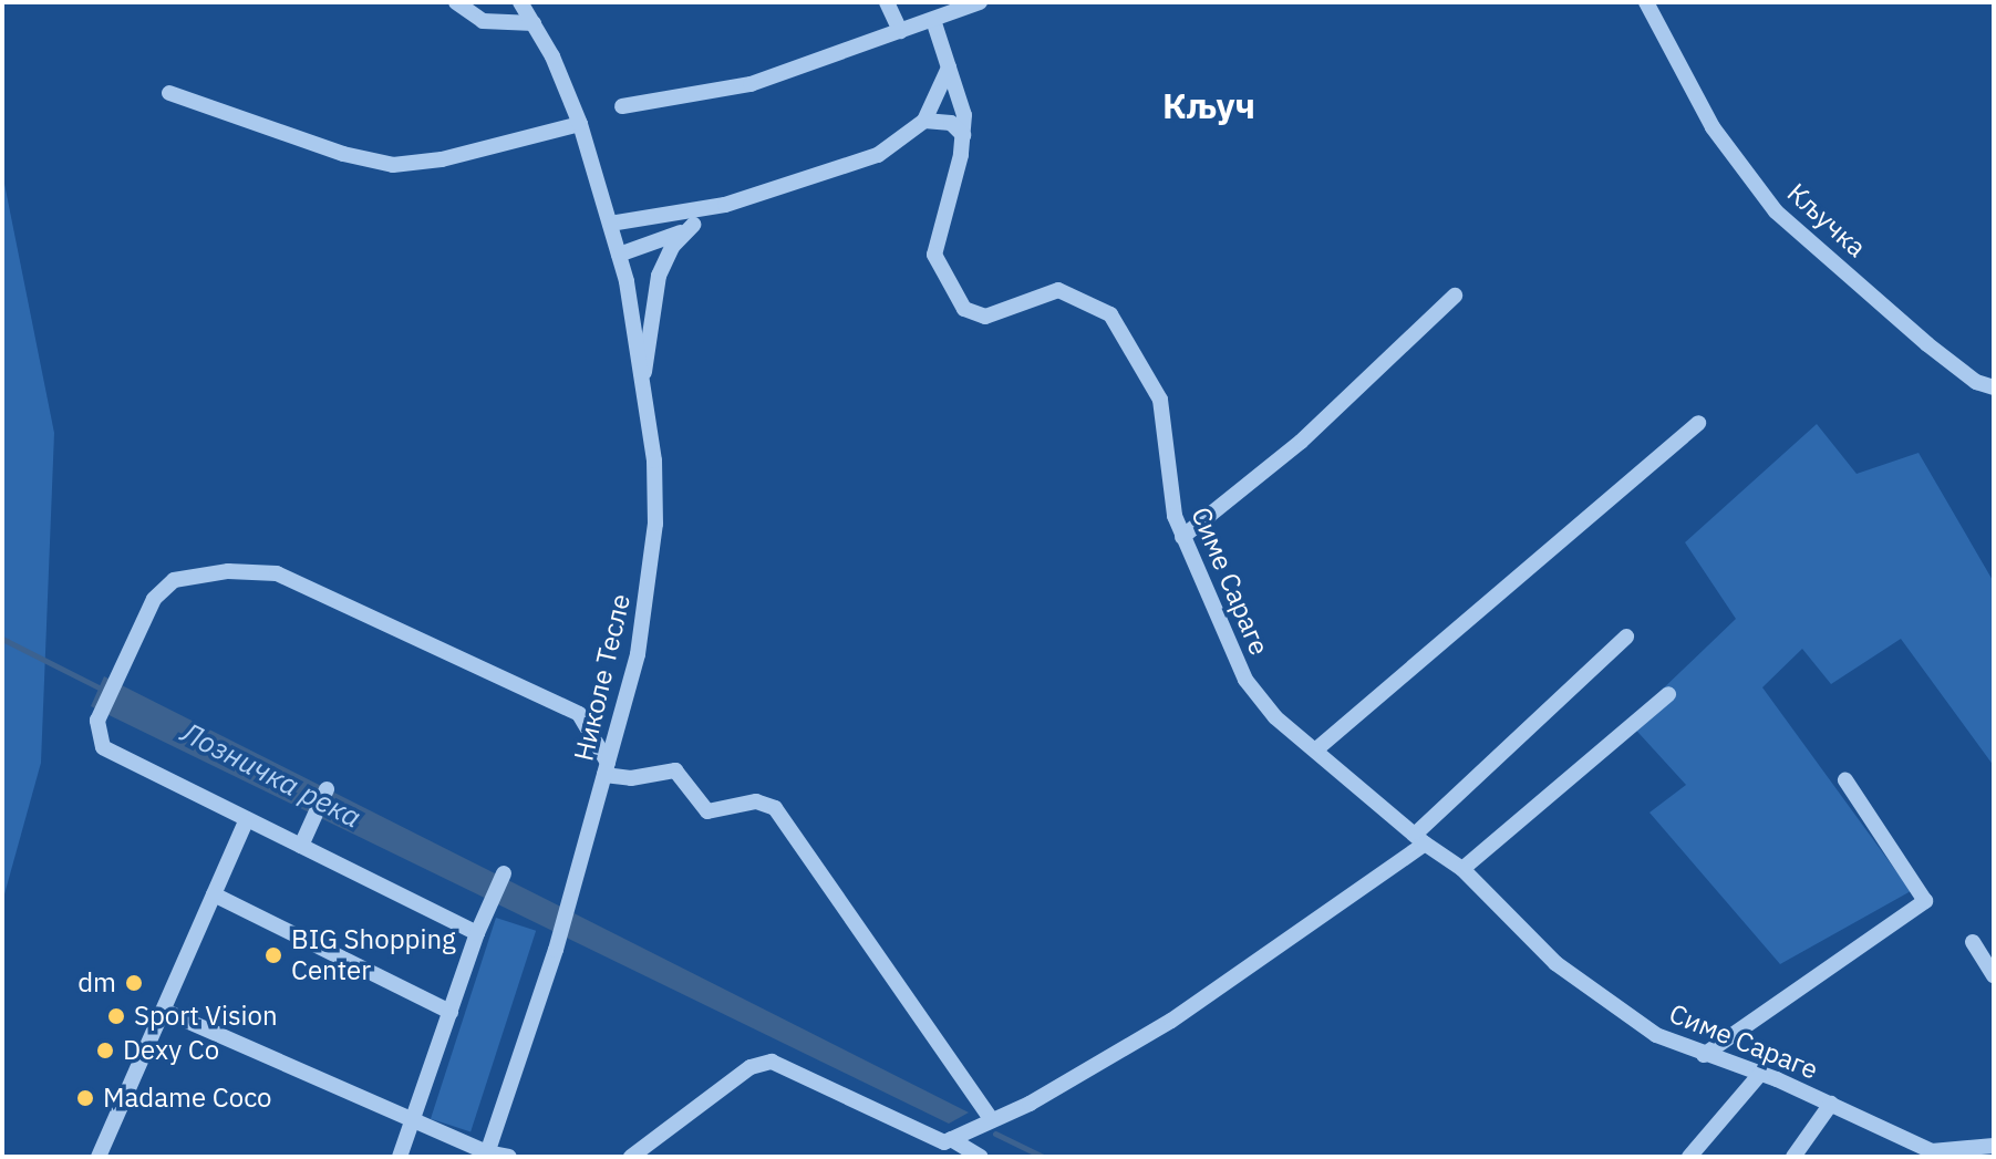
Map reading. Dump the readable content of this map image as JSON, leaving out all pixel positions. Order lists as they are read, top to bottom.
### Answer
{
  "streets": {
    "street": ["Кључка", "Симе Сараге", "Николе Тесле"]
  },
  "districts": ["Кључ"],
  "water": ["Лозничка река"],
  "places": [
    "BIG Shopping Center",
    "dm",
    "Sport Vision",
    "Dexy Co",
    "Madame Coco"
  ]
}
